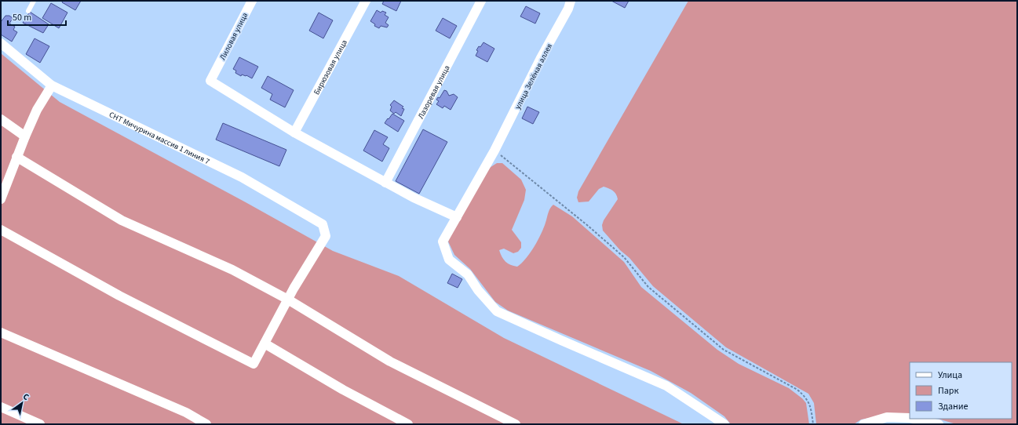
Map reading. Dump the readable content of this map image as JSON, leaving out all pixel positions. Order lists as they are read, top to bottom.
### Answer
{
  "streets": {
    "street": [
      "Лиловая улица",
      "Бирюзовая улица",
      "улица Зелёная аллея",
      "Лазоревая улица",
      "СНТ Мичурина массив 1 линия 7"
    ]
  },
  "crossings": [
    ["Лиловая улица", "Бирюзовая улица"]
  ],
  "legend": ["Улица", "Парк", "Здание"],
  "scale_bar": "50 m",
  "north": "top right"
}
